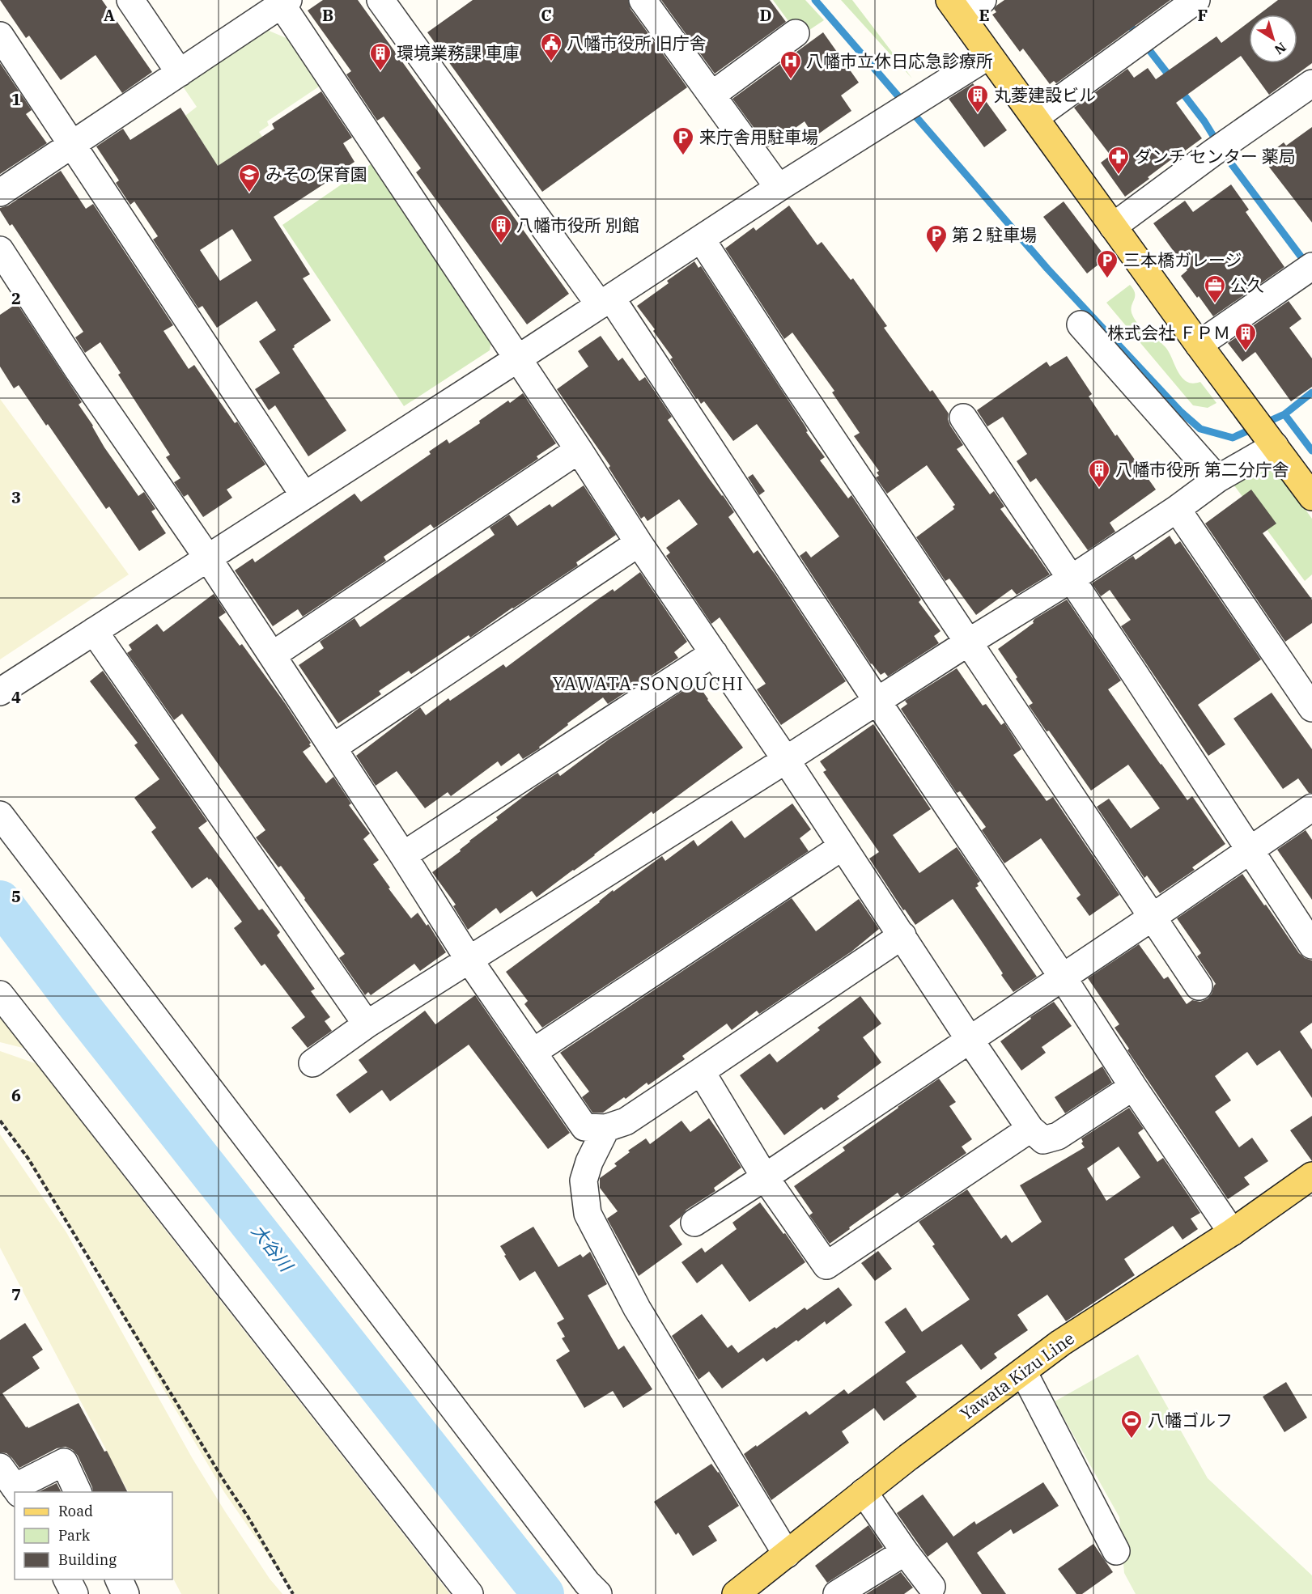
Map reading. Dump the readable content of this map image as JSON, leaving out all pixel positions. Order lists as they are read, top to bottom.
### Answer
{
  "streets": {
    "main road": ["Yawata Kizu Line"]
  },
  "districts": ["YAWATA-SONOUCHI"],
  "water": ["大谷川"],
  "places": {
    "public building": ["八幡市役所 旧庁舎"],
    "building": [
      "環境業務課 車庫",
      "丸菱建設ビル",
      "八幡市役所 別館",
      "株式会社 ＦＰＭ",
      "八幡市役所 第二分庁舎"
    ],
    "hospital": ["八幡市立休日応急診療所"],
    "parking": ["来庁舎用駐車場", "第２駐車場", "三本橋ガレージ"],
    "pharmacy": ["ダンチ センター 薬局"],
    "school or university": ["みその保育園"],
    "office": ["公久"],
    "sports": ["八幡ゴルフ"]
  },
  "legend": ["Road", "Park", "Building"],
  "north": "bottom right",
  "grid": {
    "columns": [
      "A",
      "B",
      "C",
      "D",
      "E",
      "F"
    ],
    "rows": [
      "1",
      "2",
      "3",
      "4",
      "5",
      "6",
      "7"
    ]
  }
}
